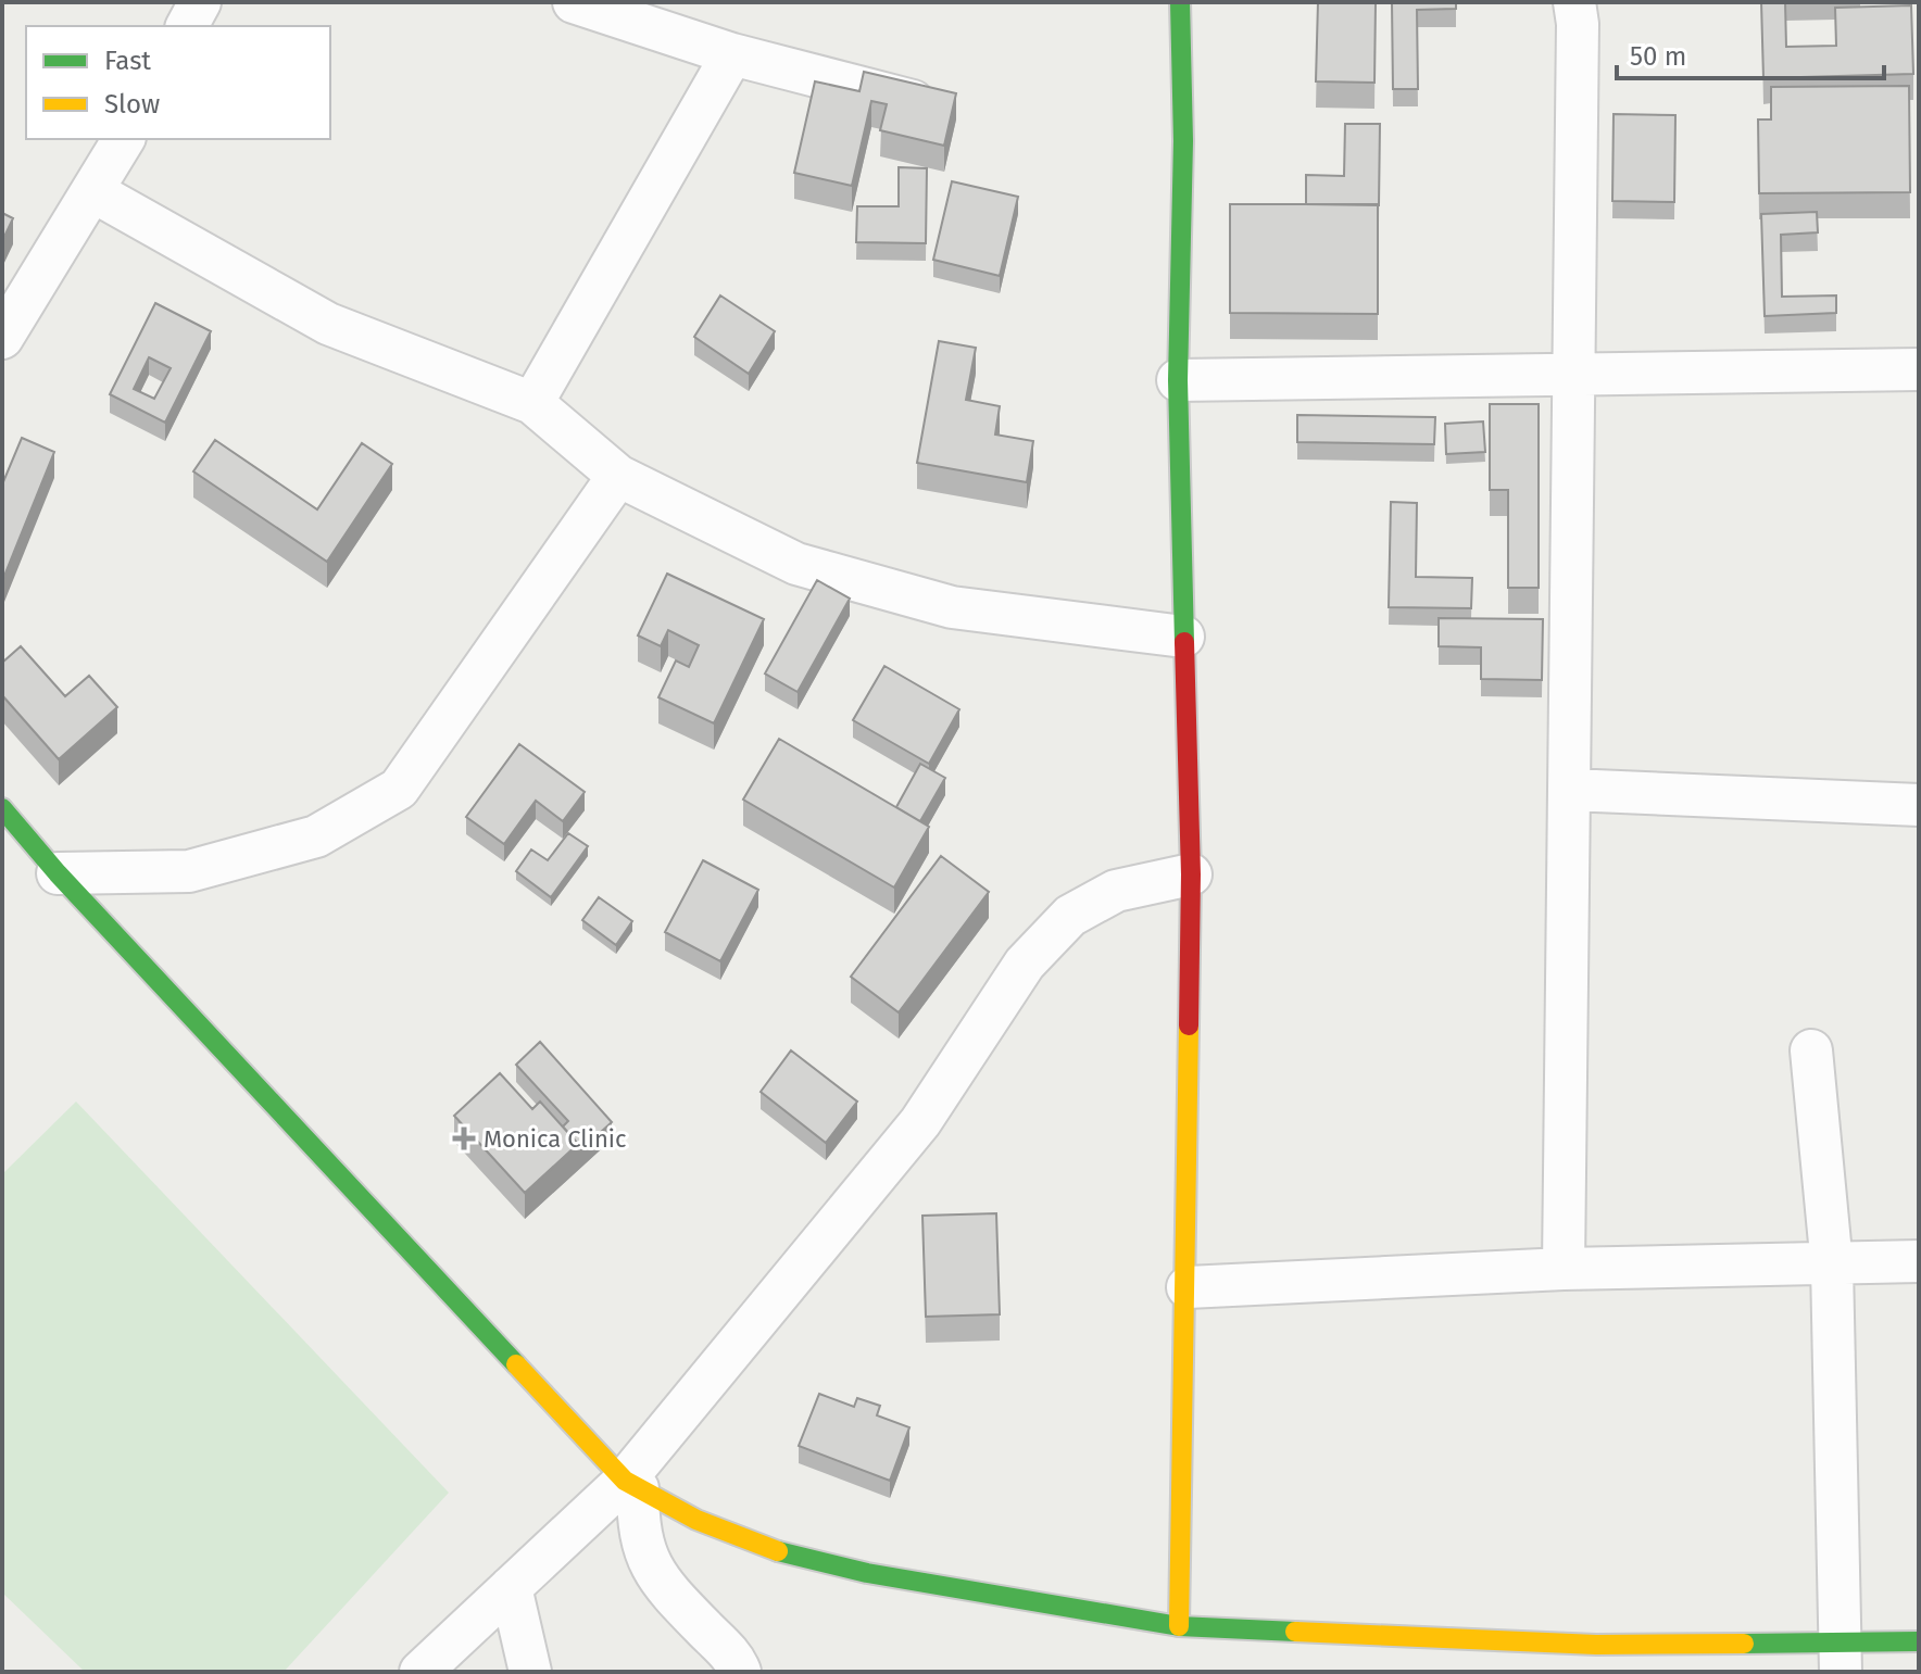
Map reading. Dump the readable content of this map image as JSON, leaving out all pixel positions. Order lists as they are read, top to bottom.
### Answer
{
  "places": {
    "health": ["Monica Clinic"]
  },
  "legend": ["Fast", "Slow"],
  "scale_bar": "50 m"
}
